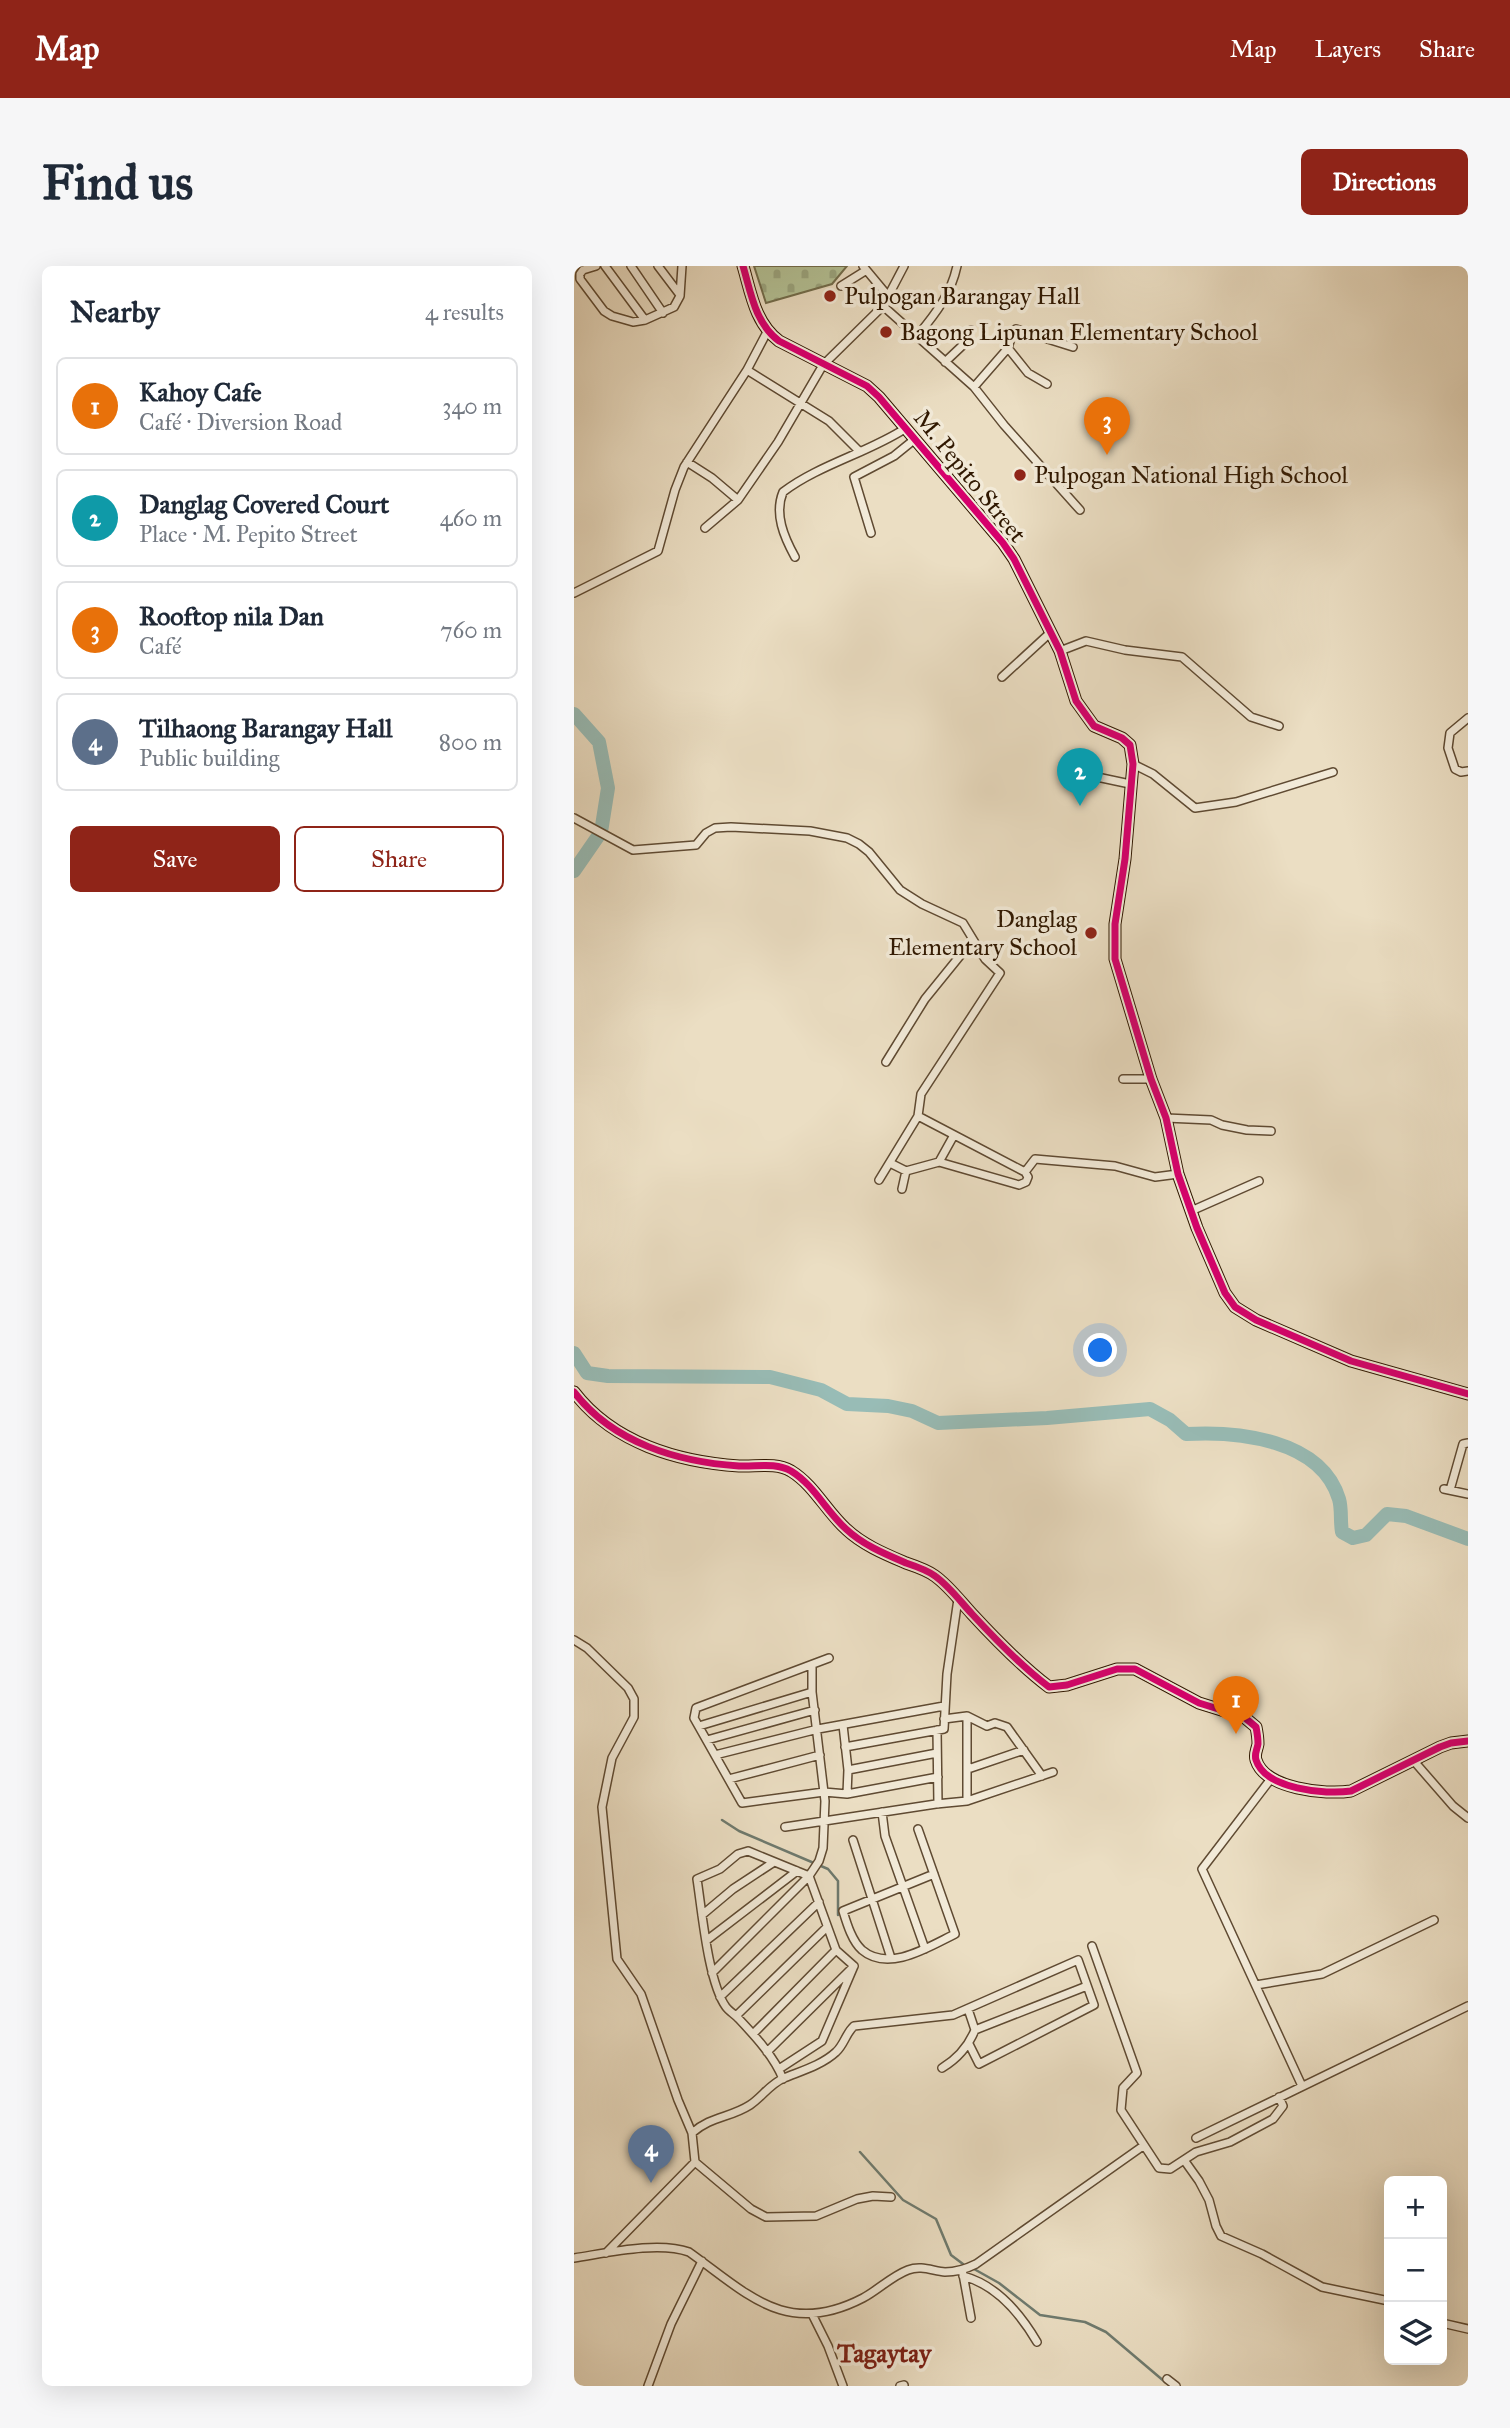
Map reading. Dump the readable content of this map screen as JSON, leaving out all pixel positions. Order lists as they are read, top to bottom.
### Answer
{
  "streets": {
    "street": ["M. Pepito Street"]
  },
  "districts": ["Tagaytay"],
  "places": [
    "Pulpogan Barangay Hall",
    "Bagong Lipunan Elementary School",
    "Pulpogan National High School",
    "Danglag Elementary School"
  ],
  "page": {
    "header": "Map",
    "nav": ["Map", "Layers", "Share"],
    "buttons": [
      "Directions",
      ["Save", "Share"]
    ],
    "title": "Find us",
    "heading": ["Nearby", "4 results"],
    "list": [
      {
        "mark": "1",
        "name": "Kahoy Cafe",
        "note": "Café · Diversion Road",
        "value": "340 m"
      },
      {
        "mark": "2",
        "name": "Danglag Covered Court",
        "note": "Place · M. Pepito Street",
        "value": "460 m"
      },
      {
        "mark": "3",
        "name": "Rooftop nila Dan",
        "note": "Café",
        "value": "760 m"
      },
      {
        "mark": "4",
        "name": "Tilhaong Barangay Hall",
        "note": "Public building",
        "value": "800 m"
      }
    ],
    "pins": [
      "3",
      "2",
      "1",
      "4"
    ],
    "map_buttons": ["+", "−"]
  }
}
